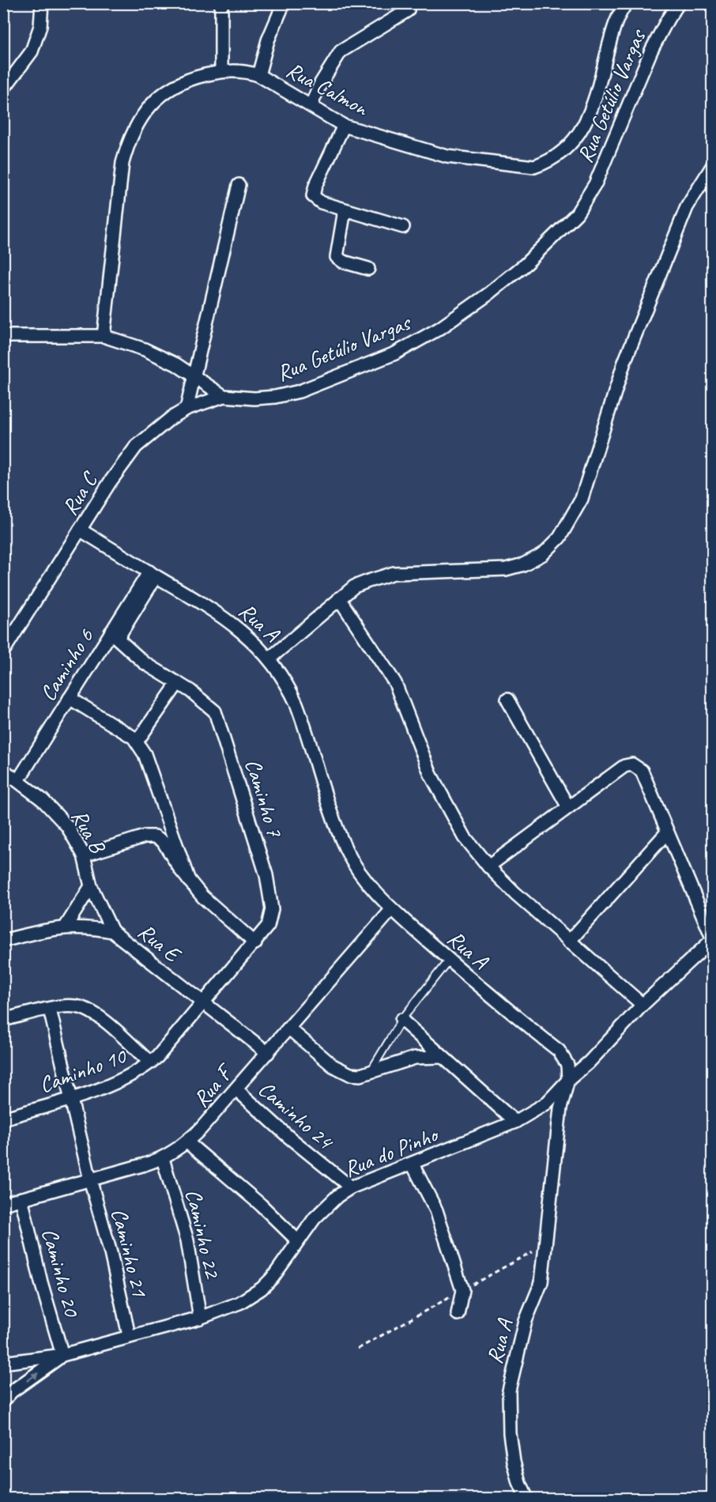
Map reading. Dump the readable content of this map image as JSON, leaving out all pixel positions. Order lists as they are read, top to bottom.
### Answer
{
  "streets": {
    "street": [
      "Rua Calmon",
      "Rua Getúlio Vargas",
      "Rua C",
      "Rua A",
      "Caminho 6",
      "Caminho 7",
      "Rua B",
      "Rua E",
      "Caminho 10",
      "Rua F",
      "Caminho 24",
      "Rua do Pinho",
      "Caminho 22",
      "Caminho 21",
      "Caminho 20"
    ]
  },
  "crossings": [
    ["Rua Getúlio Vargas", "Rua C"],
    ["Rua C", "Rua A"],
    ["Rua A", "Caminho 6"],
    ["Rua A", "Rua F"],
    ["Rua A", "Rua do Pinho"],
    ["Caminho 6", "Caminho 7"],
    ["Caminho 6", "Rua B"],
    ["Caminho 7", "Rua E"],
    ["Caminho 7", "Caminho 10"],
    ["Rua B", "Rua E"],
    ["Rua E", "Caminho 10"],
    ["Rua E", "Rua F"],
    ["Caminho 10", "Caminho 21"],
    ["Rua F", "Caminho 24"],
    ["Rua F", "Caminho 22"],
    ["Rua F", "Caminho 21"],
    ["Rua F", "Caminho 20"],
    ["Caminho 24", "Rua do Pinho"],
    ["Rua do Pinho", "Caminho 22"],
    ["Rua do Pinho", "Caminho 21"],
    ["Rua do Pinho", "Caminho 20"]
  ]
}
